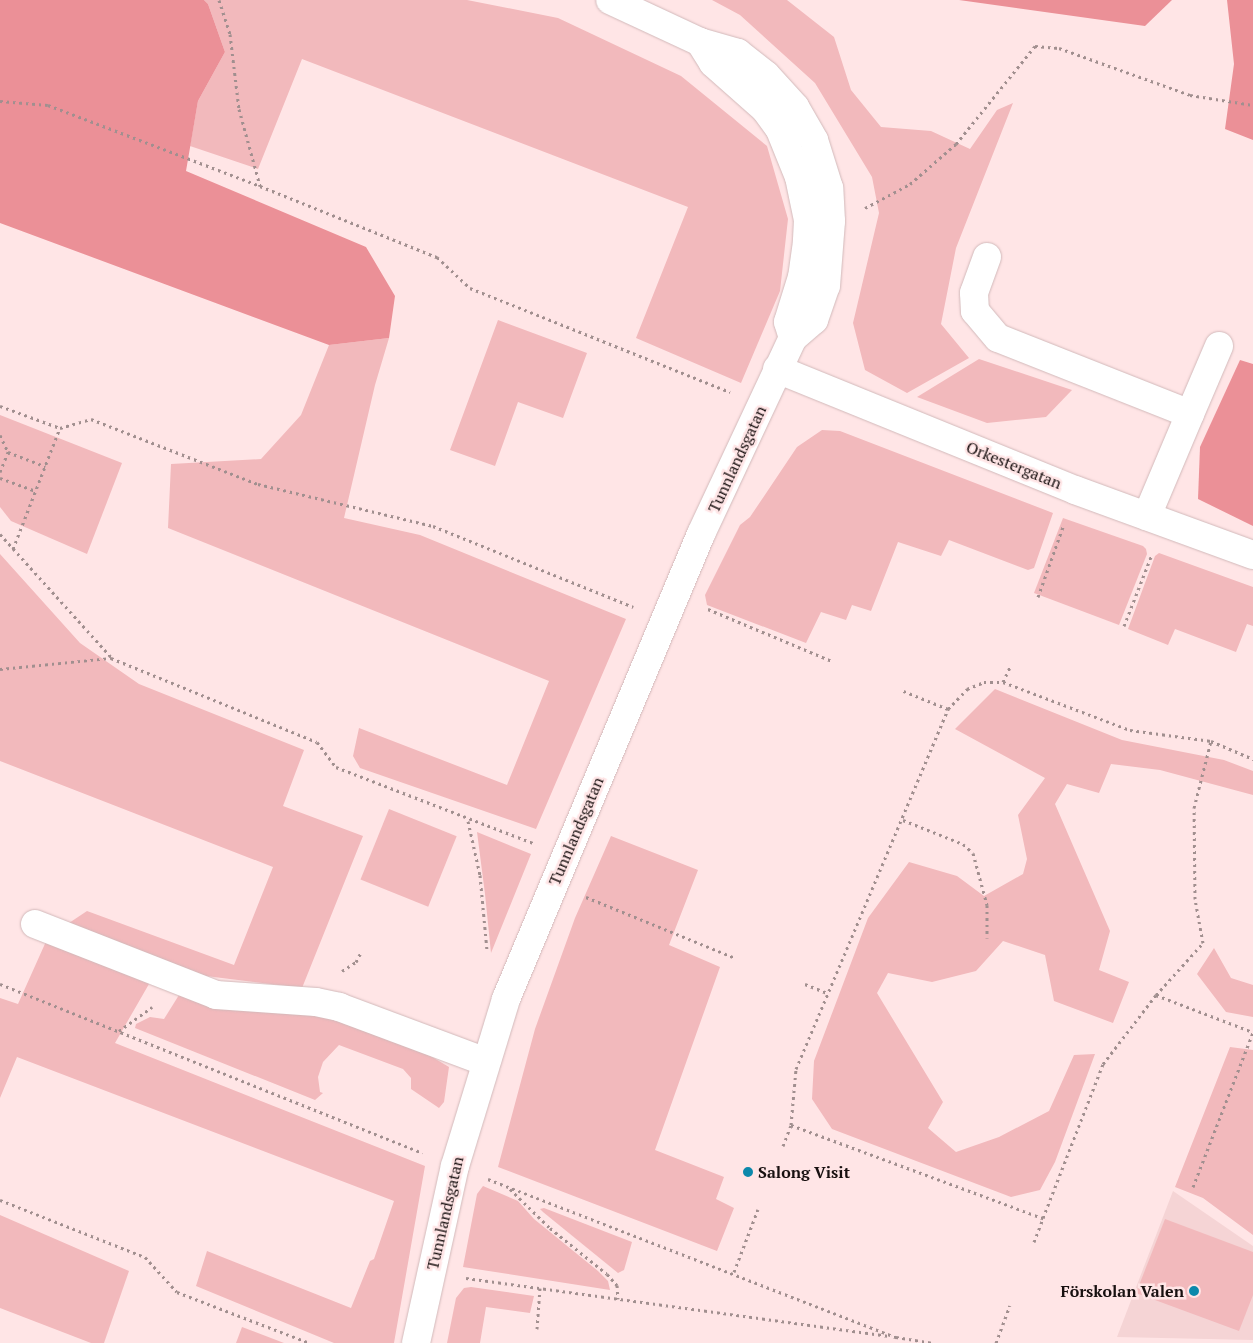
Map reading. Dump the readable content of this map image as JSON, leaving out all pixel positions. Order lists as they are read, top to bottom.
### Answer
{
  "streets": {
    "street": ["Tunnlandsgatan", "Orkestergatan"]
  },
  "crossings": [
    ["Tunnlandsgatan", "Orkestergatan"]
  ],
  "places": ["Salong Visit", "Förskolan Valen"]
}
